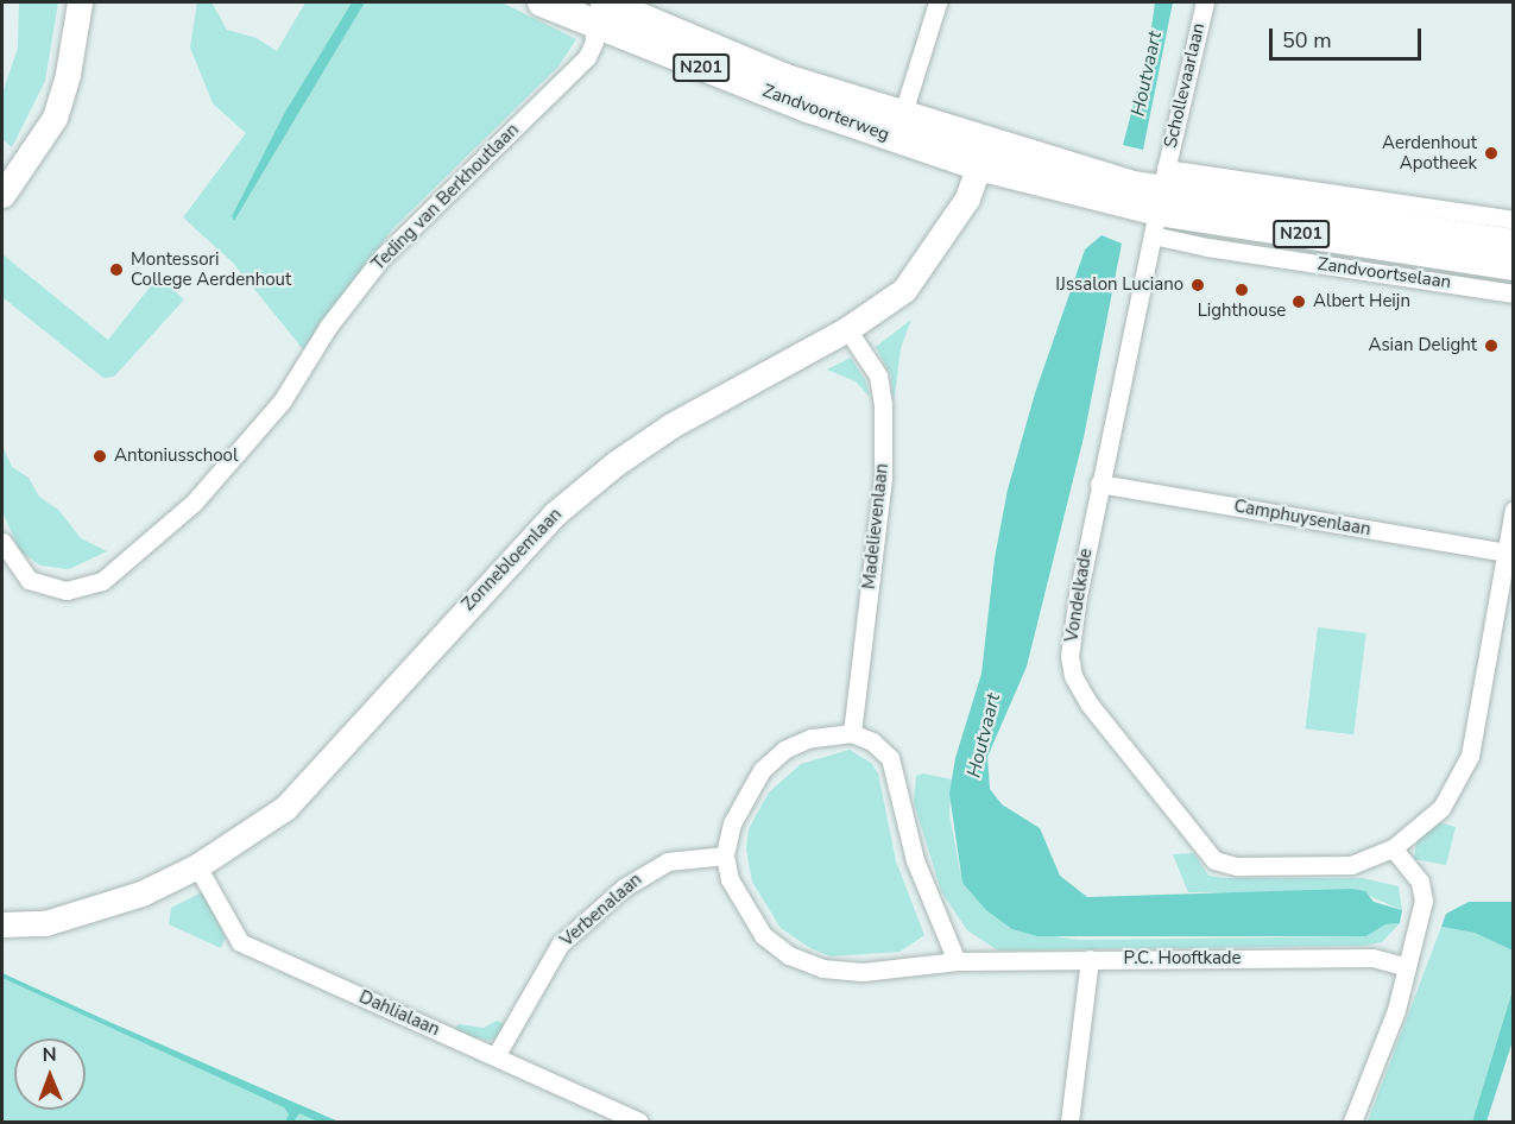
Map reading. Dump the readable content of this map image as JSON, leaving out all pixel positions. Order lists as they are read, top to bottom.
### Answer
{
  "streets": {
    "main road": ["N201", "Zandvoorterweg", "Zandvoortselaan"],
    "street": [
      "Schollevaarlaan",
      "Teding van Berkhoutlaan",
      "Camphuysenlaan",
      "Madelievenlaan",
      "Zonnebloemlaan",
      "Vondelkade",
      "Verbenalaan",
      "P.C. Hooftkade",
      "Dahlialaan"
    ]
  },
  "crossings": [
    ["Schollevaarlaan", "Zandvoortselaan"],
    ["Schollevaarlaan", "Vondelkade"],
    ["Zandvoorterweg", "Teding van Berkhoutlaan"],
    ["Zandvoorterweg", "Zandvoortselaan"],
    ["Zandvoorterweg", "Zonnebloemlaan"],
    ["Zandvoortselaan", "Vondelkade"],
    ["Camphuysenlaan", "Vondelkade"],
    ["Madelievenlaan", "Zonnebloemlaan"],
    ["Zonnebloemlaan", "Dahlialaan"],
    ["Verbenalaan", "P.C. Hooftkade"],
    ["Verbenalaan", "Dahlialaan"]
  ],
  "water": ["Houtvaart"],
  "places": [
    "Aerdenhout Apotheek",
    "Montessori College Aerdenhout",
    "IJssalon Luciano",
    "Lighthouse",
    "Albert Heijn",
    "Asian Delight",
    "Antoniusschool"
  ],
  "scale_bar": "50 m",
  "north": "top"
}
